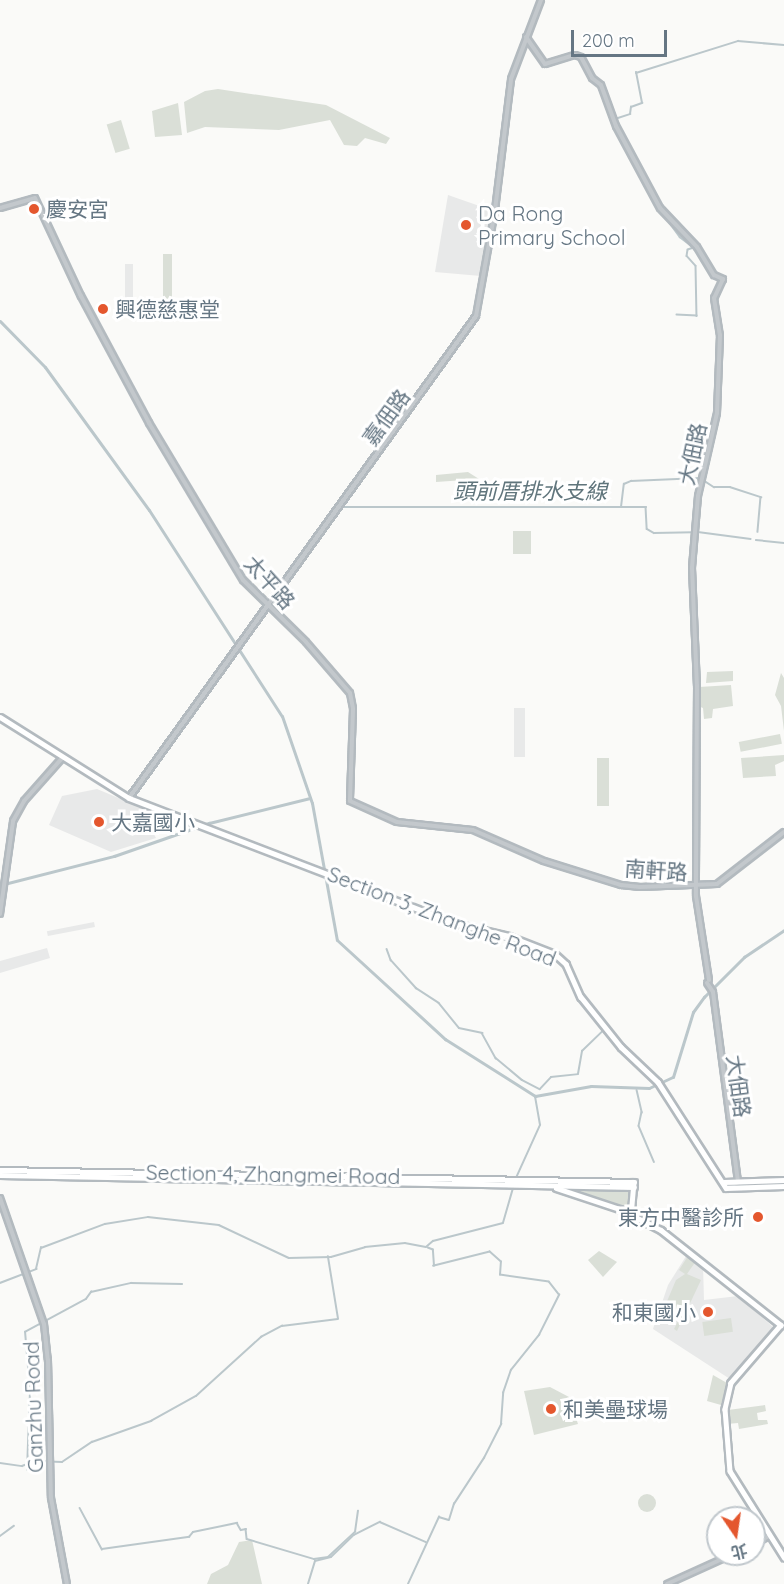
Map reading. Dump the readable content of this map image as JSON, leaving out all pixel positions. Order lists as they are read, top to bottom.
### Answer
{
  "streets": {
    "main road": ["Section 3, Zhanghe Road", "Section 4, Zhangmei Road"],
    "street": [
      "嘉佃路",
      "大佃路",
      "太平路",
      "南軒路",
      "Ganzhu Road"
    ]
  },
  "crossings": [
    ["嘉佃路", "大佃路"],
    ["嘉佃路", "太平路"],
    ["嘉佃路", "Section 3, Zhanghe Road"],
    ["大佃路", "南軒路"],
    ["太平路", "南軒路"]
  ],
  "water": ["頭前厝排水支線"],
  "places": [
    "慶安宮",
    "Da Rong Primary School",
    "興德慈惠堂",
    "大嘉國小",
    "東方中醫診所",
    "和東國小",
    "和美壘球場"
  ],
  "scale_bar": "200 m",
  "north": "bottom"
}
